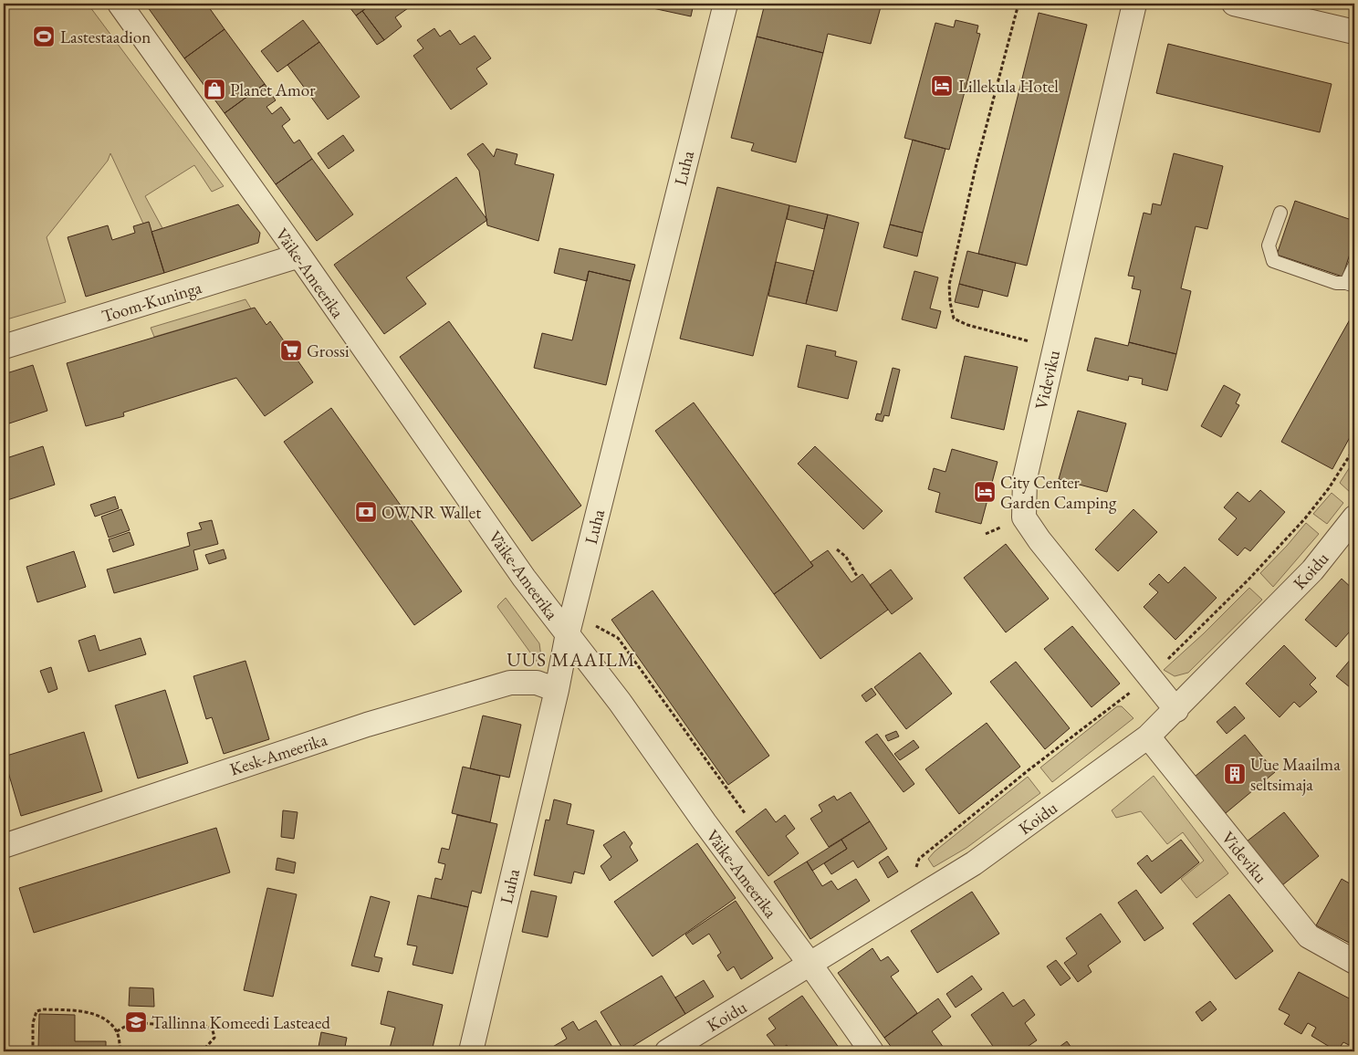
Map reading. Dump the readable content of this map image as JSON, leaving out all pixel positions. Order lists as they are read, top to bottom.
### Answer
{
  "streets": {
    "street": [
      "Luha",
      "Väike-Ameerika",
      "Toom-Kuninga",
      "Videviku",
      "Koidu",
      "Kesk-Ameerika"
    ]
  },
  "crossings": [
    ["Luha", "Väike-Ameerika"],
    ["Luha", "Kesk-Ameerika"],
    ["Väike-Ameerika", "Toom-Kuninga"],
    ["Väike-Ameerika", "Koidu"],
    ["Videviku", "Koidu"]
  ],
  "districts": ["UUS MAAILM"],
  "places": {
    "sports": ["Lastestaadion"],
    "hotel": ["Lillekula Hotel", "City Center Garden Camping"],
    "shop": ["Planet Amor"],
    "supermarket": ["Grossi"],
    "bank": ["OWNR Wallet"],
    "building": ["Uue Maailma seltsimaja"],
    "school or university": ["Tallinna Komeedi Lasteaed"]
  }
}
